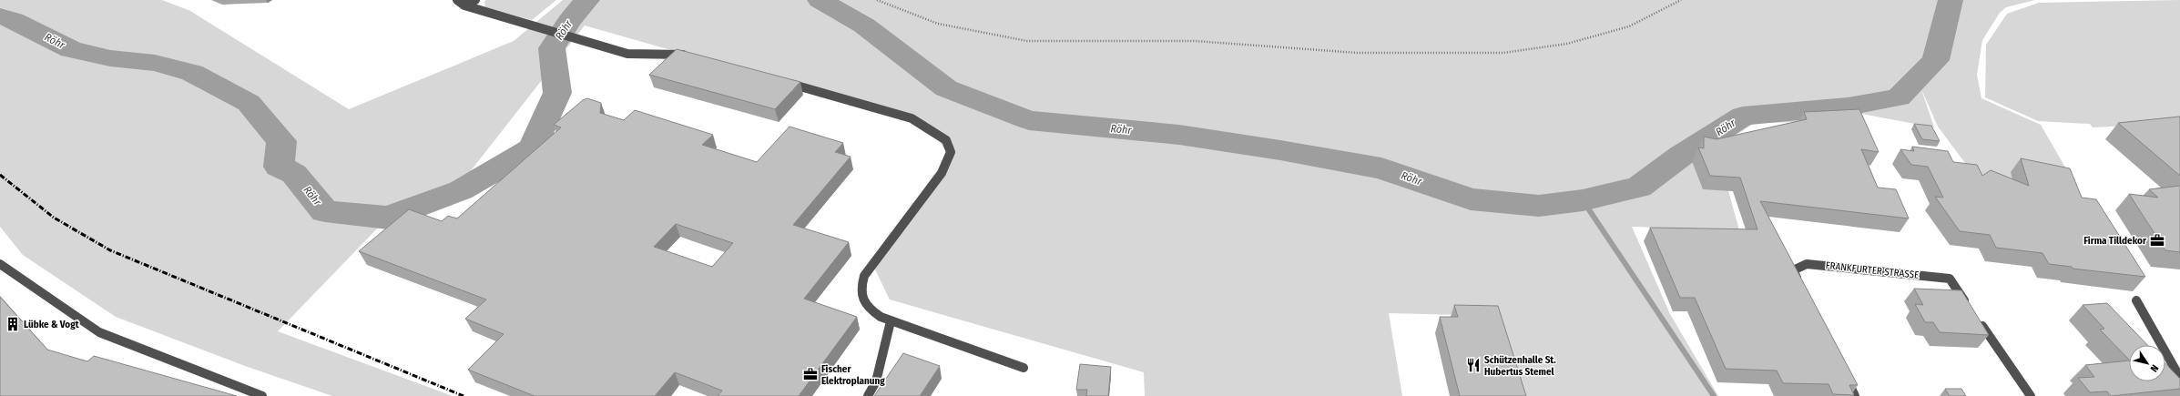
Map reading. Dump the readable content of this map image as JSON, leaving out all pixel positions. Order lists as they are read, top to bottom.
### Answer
{
  "streets": {
    "street": ["FRANKFURTER STRASSE"]
  },
  "water": ["Röhr"],
  "places": {
    "office": ["Firma Tilldekor", "Fischer Elektroplanung"],
    "building": ["Lübke & Vogt"],
    "restaurant": ["Schützenhalle St. Hubertus Stemel"]
  },
  "north": "bottom right"
}
